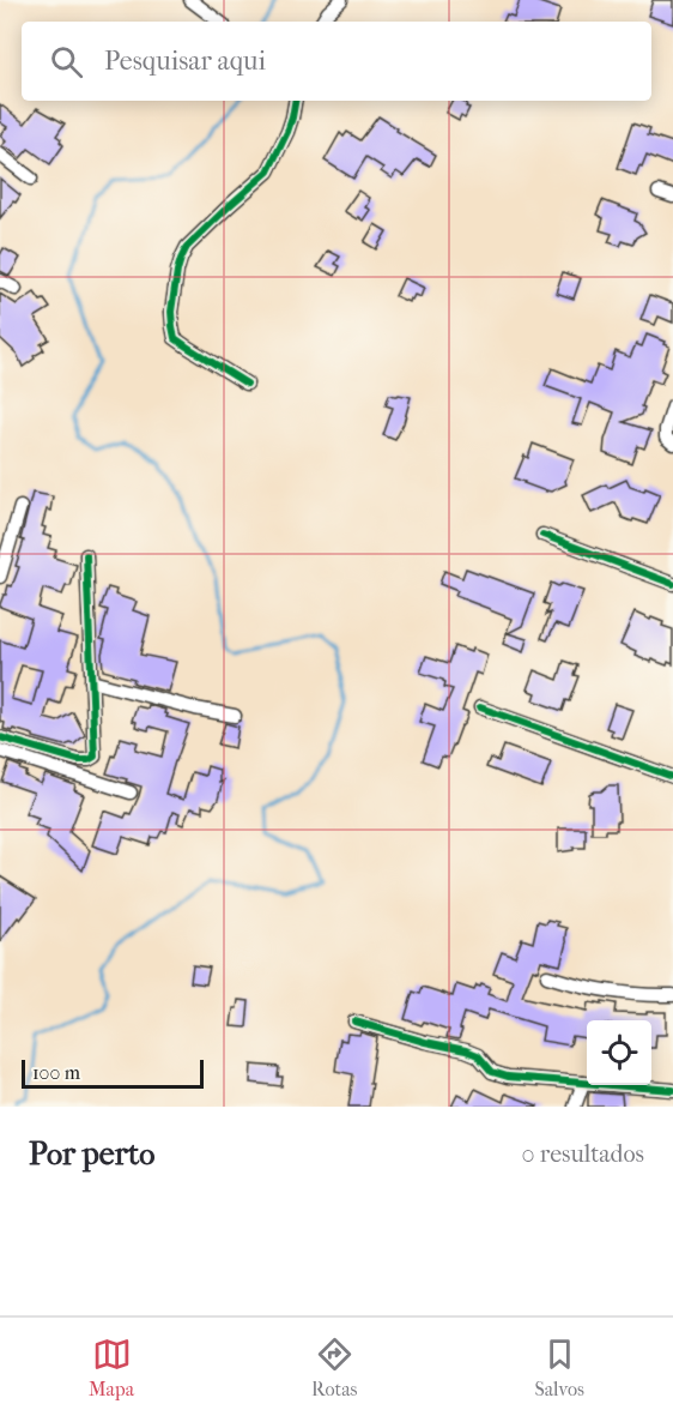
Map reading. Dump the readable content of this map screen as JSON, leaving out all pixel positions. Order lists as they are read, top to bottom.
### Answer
{
  "scale_bar": "100 m",
  "page": {
    "search": "Pesquisar aqui",
    "scale": "100 m",
    "heading": ["Por perto", "0 resultados"],
    "nav": ["Mapa", "Rotas", "Salvos"]
  }
}
